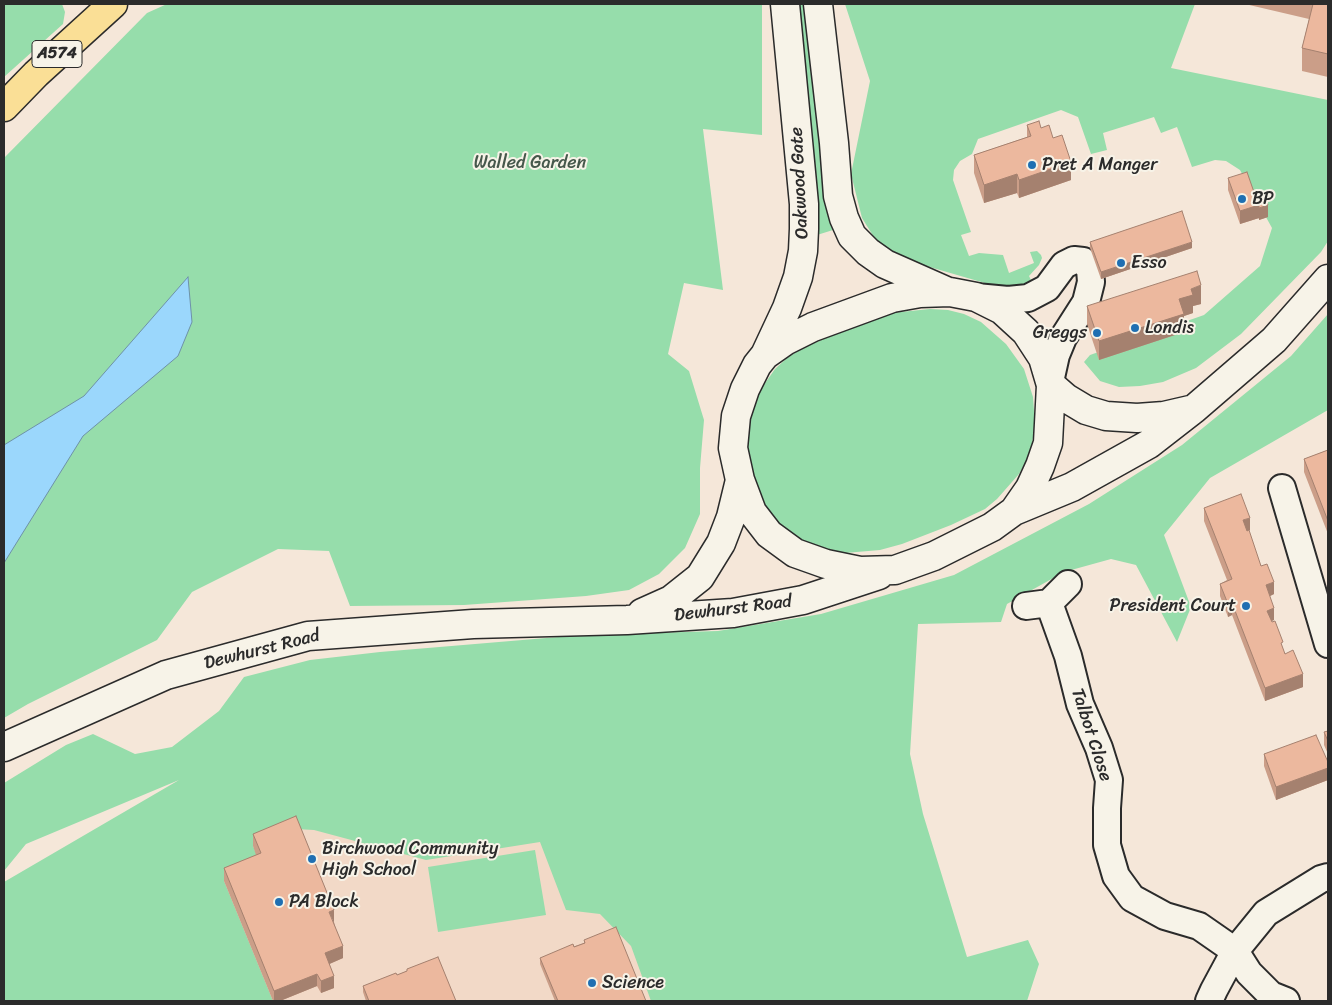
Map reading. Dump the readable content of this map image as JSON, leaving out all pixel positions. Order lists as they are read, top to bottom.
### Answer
{
  "streets": {
    "main road": ["A574"],
    "street": ["Oakwood Gate", "Dewhurst Road", "Talbot Close"]
  },
  "crossings": [
    ["Oakwood Gate", "Dewhurst Road"]
  ],
  "parks": ["Walled Garden"],
  "places": [
    "Pret A Manger",
    "BP",
    "Esso",
    "Londis",
    "Greggs",
    "President Court",
    "Birchwood Community High School",
    "PA Block",
    "Science"
  ]
}
